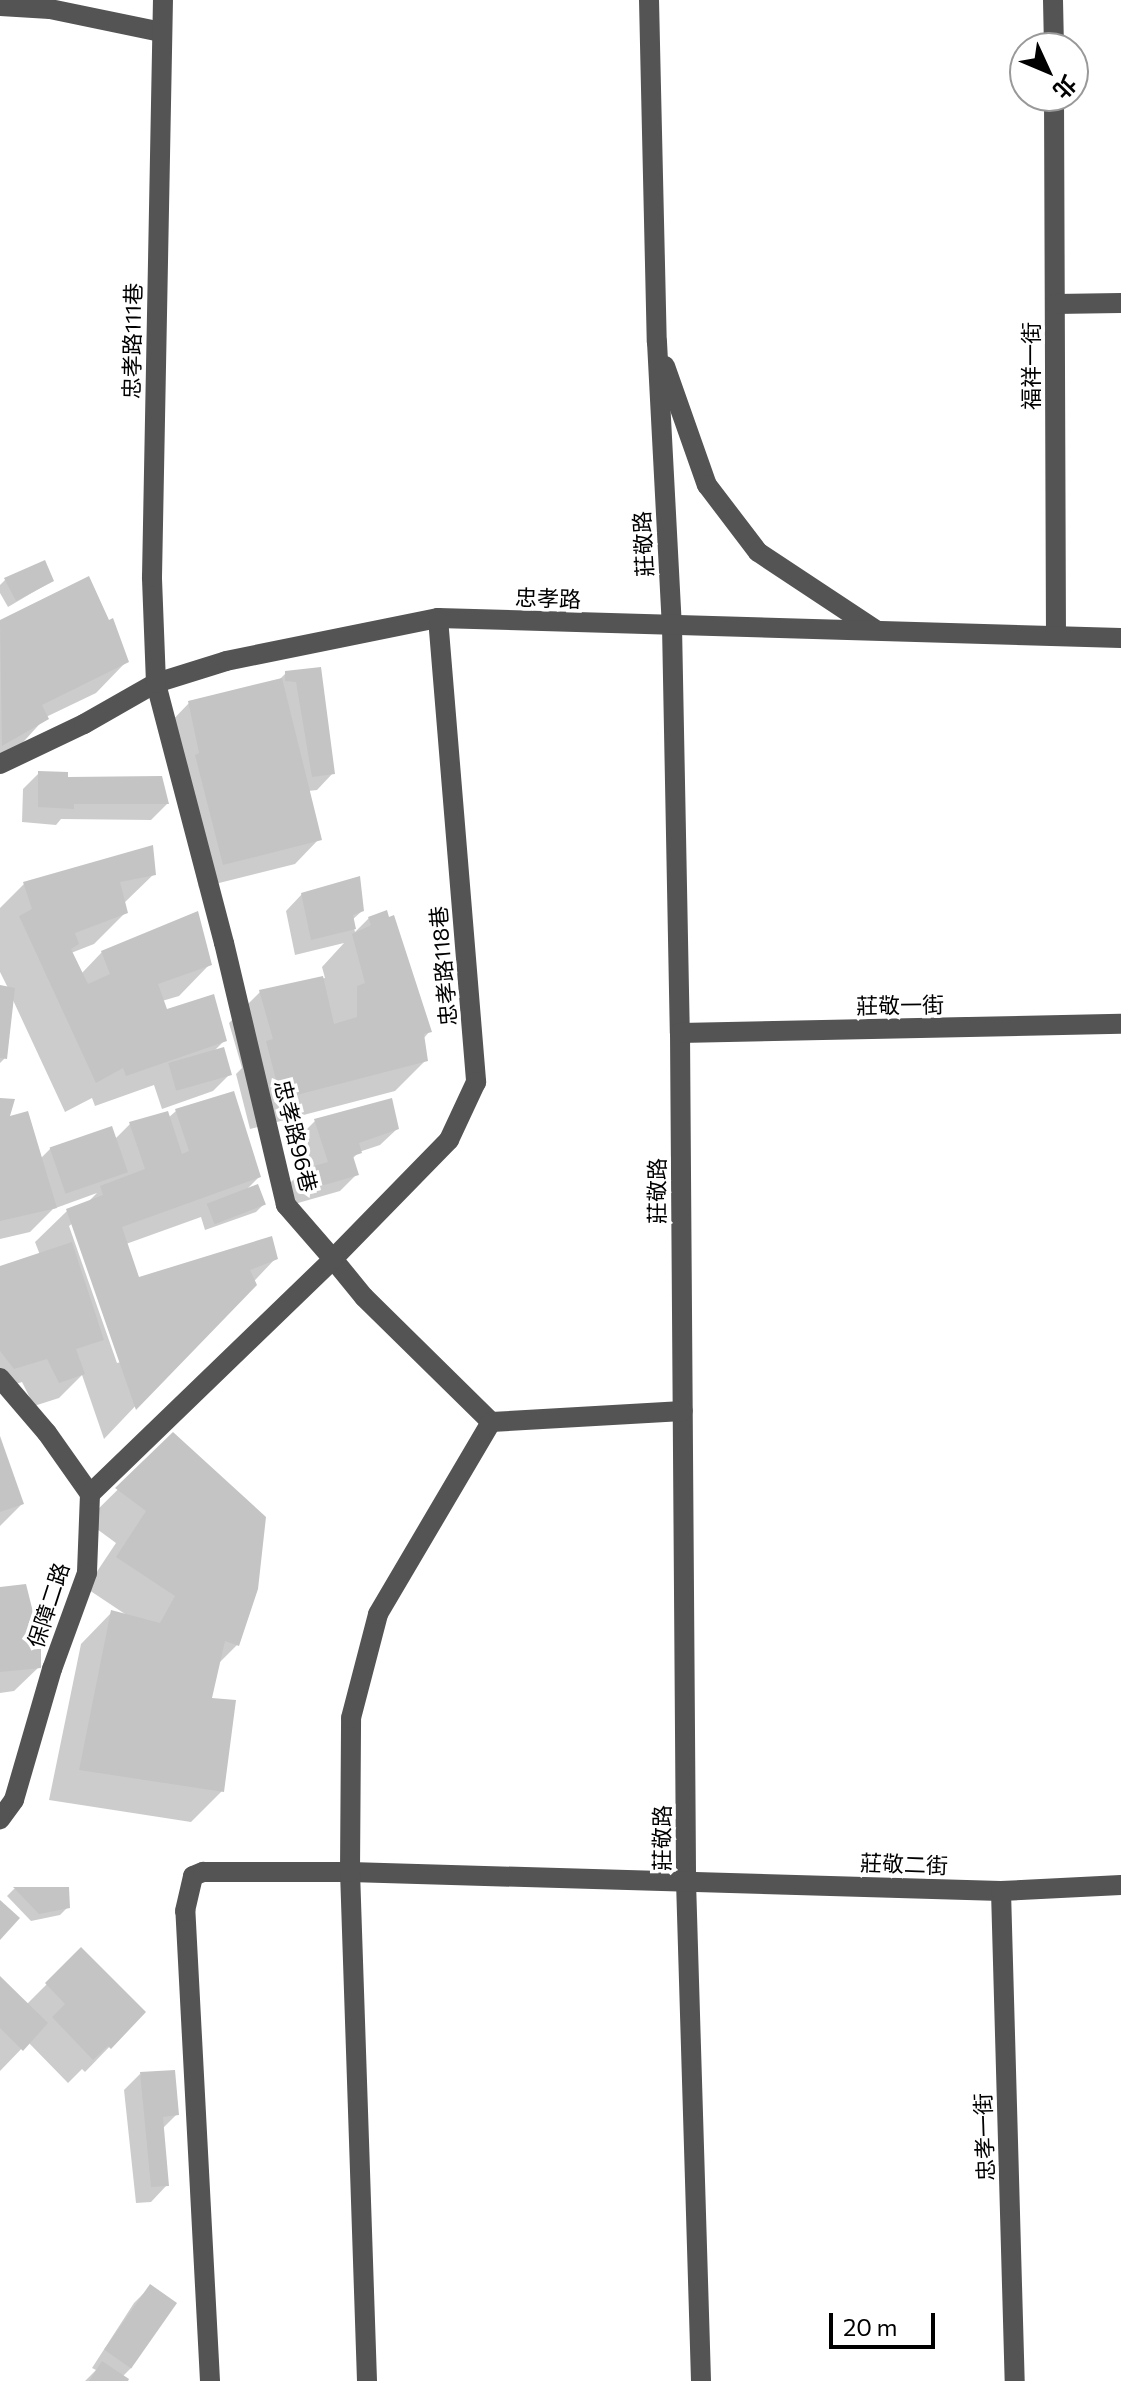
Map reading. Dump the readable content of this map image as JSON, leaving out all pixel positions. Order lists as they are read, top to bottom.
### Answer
{
  "streets": {
    "street": [
      "忠孝路111巷",
      "福祥一街",
      "莊敬路",
      "忠孝路",
      "忠孝路118巷",
      "莊敬一街",
      "忠孝路96巷",
      "保障二路",
      "莊敬二街",
      "忠孝一街"
    ]
  },
  "crossings": [
    ["忠孝路111巷", "忠孝路"],
    ["忠孝路111巷", "忠孝路96巷"],
    ["福祥一街", "忠孝路"],
    ["莊敬路", "忠孝路"],
    ["莊敬路", "莊敬一街"],
    ["莊敬路", "莊敬二街"],
    ["忠孝路", "忠孝路118巷"],
    ["忠孝路", "忠孝路96巷"],
    ["忠孝路118巷", "忠孝路96巷"],
    ["莊敬二街", "忠孝一街"]
  ],
  "scale_bar": "20 m",
  "north": "bottom right"
}
